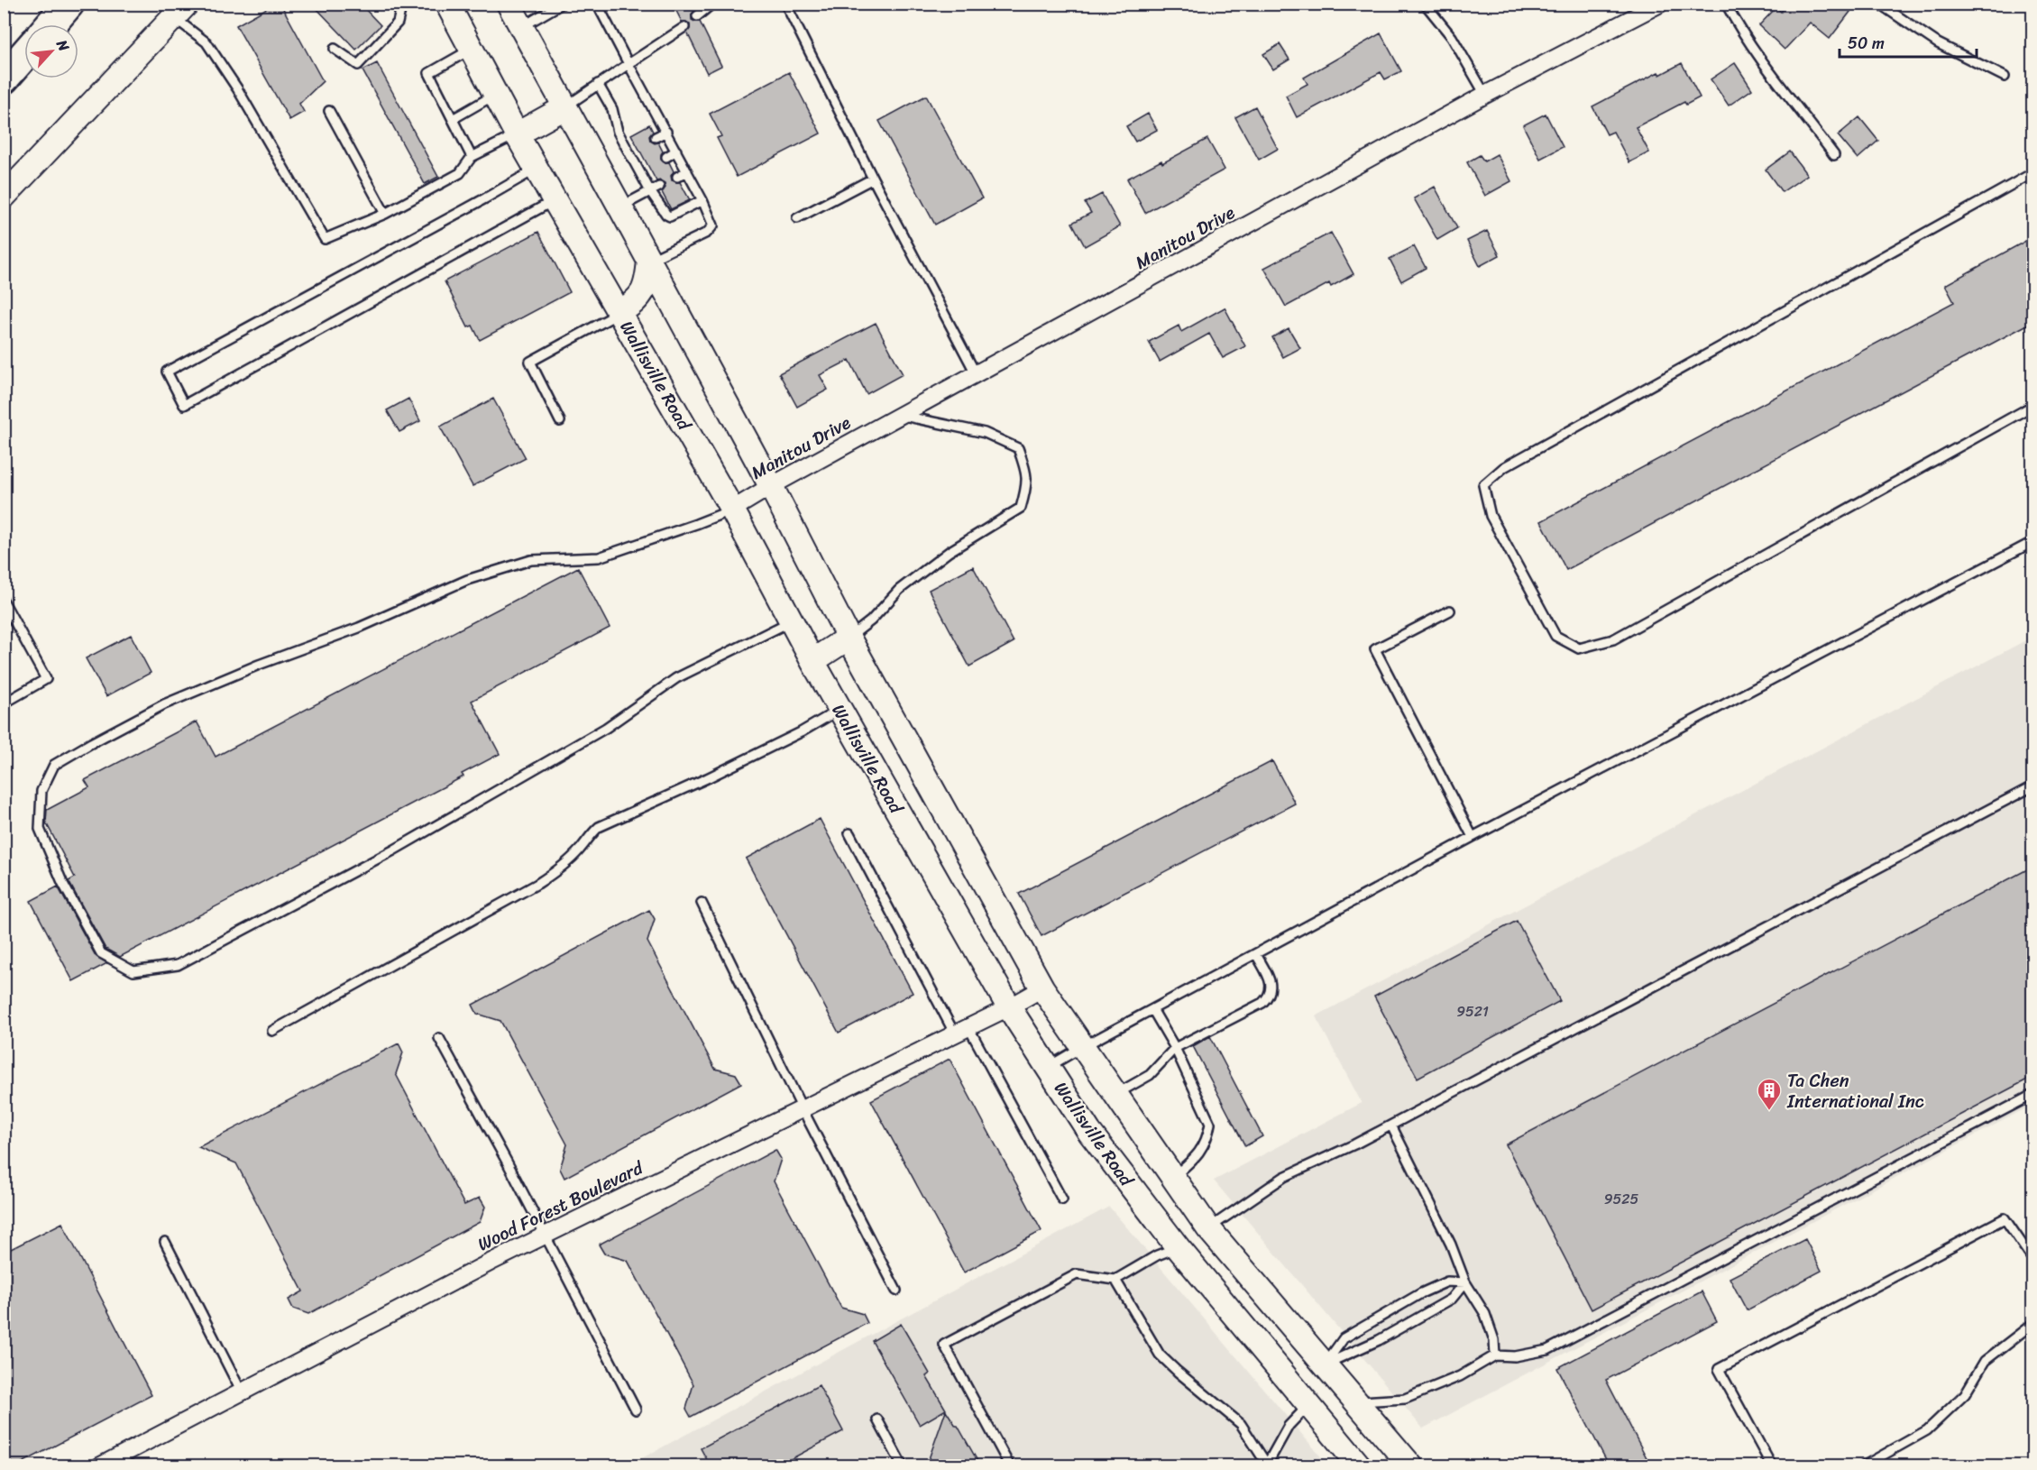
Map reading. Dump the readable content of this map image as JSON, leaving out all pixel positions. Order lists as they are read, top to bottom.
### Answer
{
  "streets": {
    "main road": ["Wallisville Road"],
    "street": ["Manitou Drive", "Wood Forest Boulevard"]
  },
  "crossings": [
    ["Manitou Drive", "Wallisville Road"],
    ["Wallisville Road", "Wood Forest Boulevard"]
  ],
  "places": {
    "building": ["Ta Chen International Inc"]
  },
  "house_numbers": ["9521", "9525"],
  "scale_bar": "50 m",
  "north": "top right"
}
